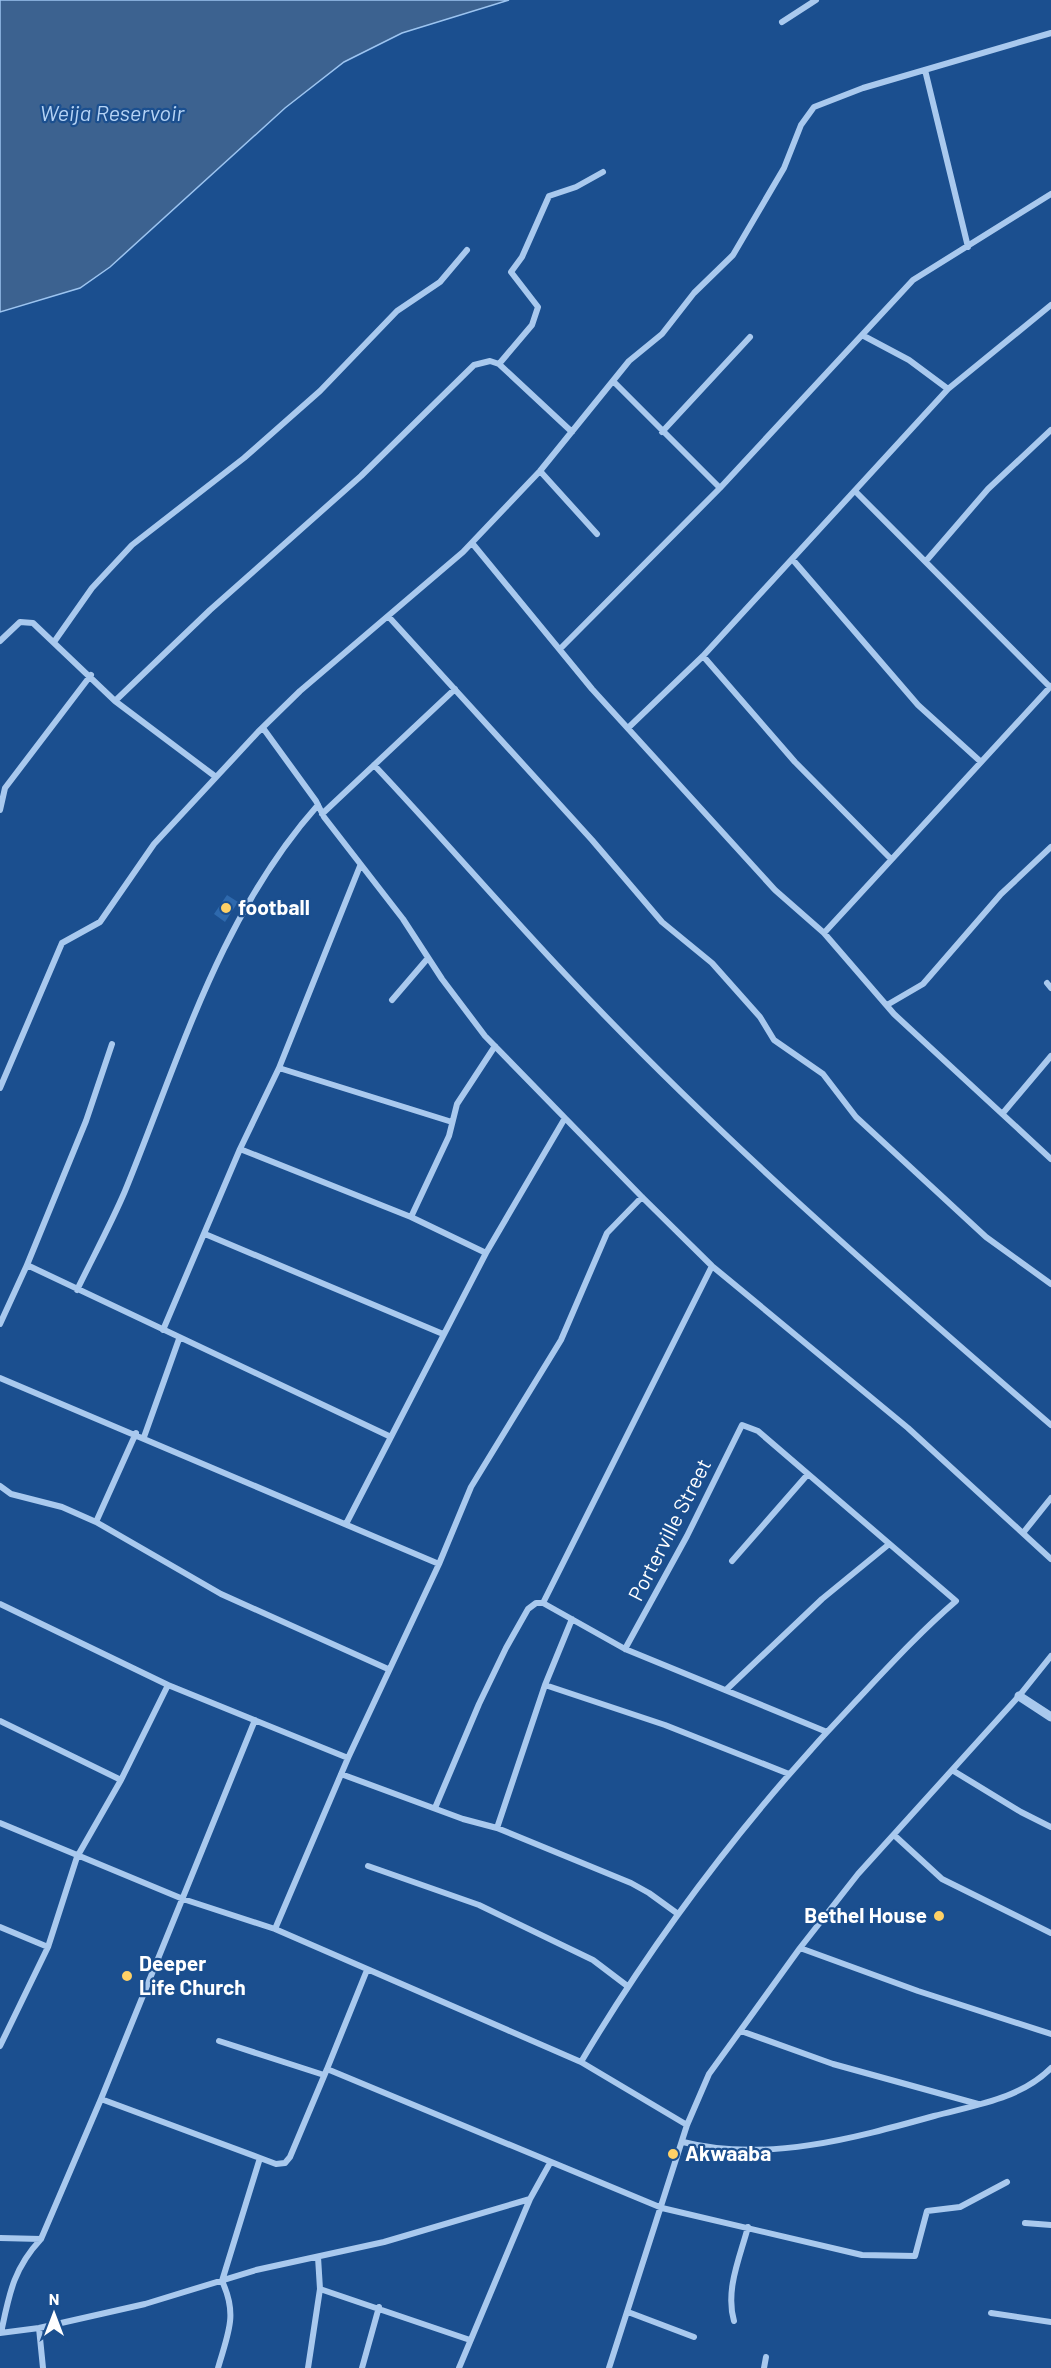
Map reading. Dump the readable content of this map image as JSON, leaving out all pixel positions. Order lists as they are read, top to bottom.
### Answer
{
  "streets": {
    "street": ["Porterville Street"]
  },
  "water": ["Weija Reservoir"],
  "places": [
    "football",
    "Bethel House",
    "Deeper Life Church",
    "Akwaaba"
  ],
  "north": "top"
}
